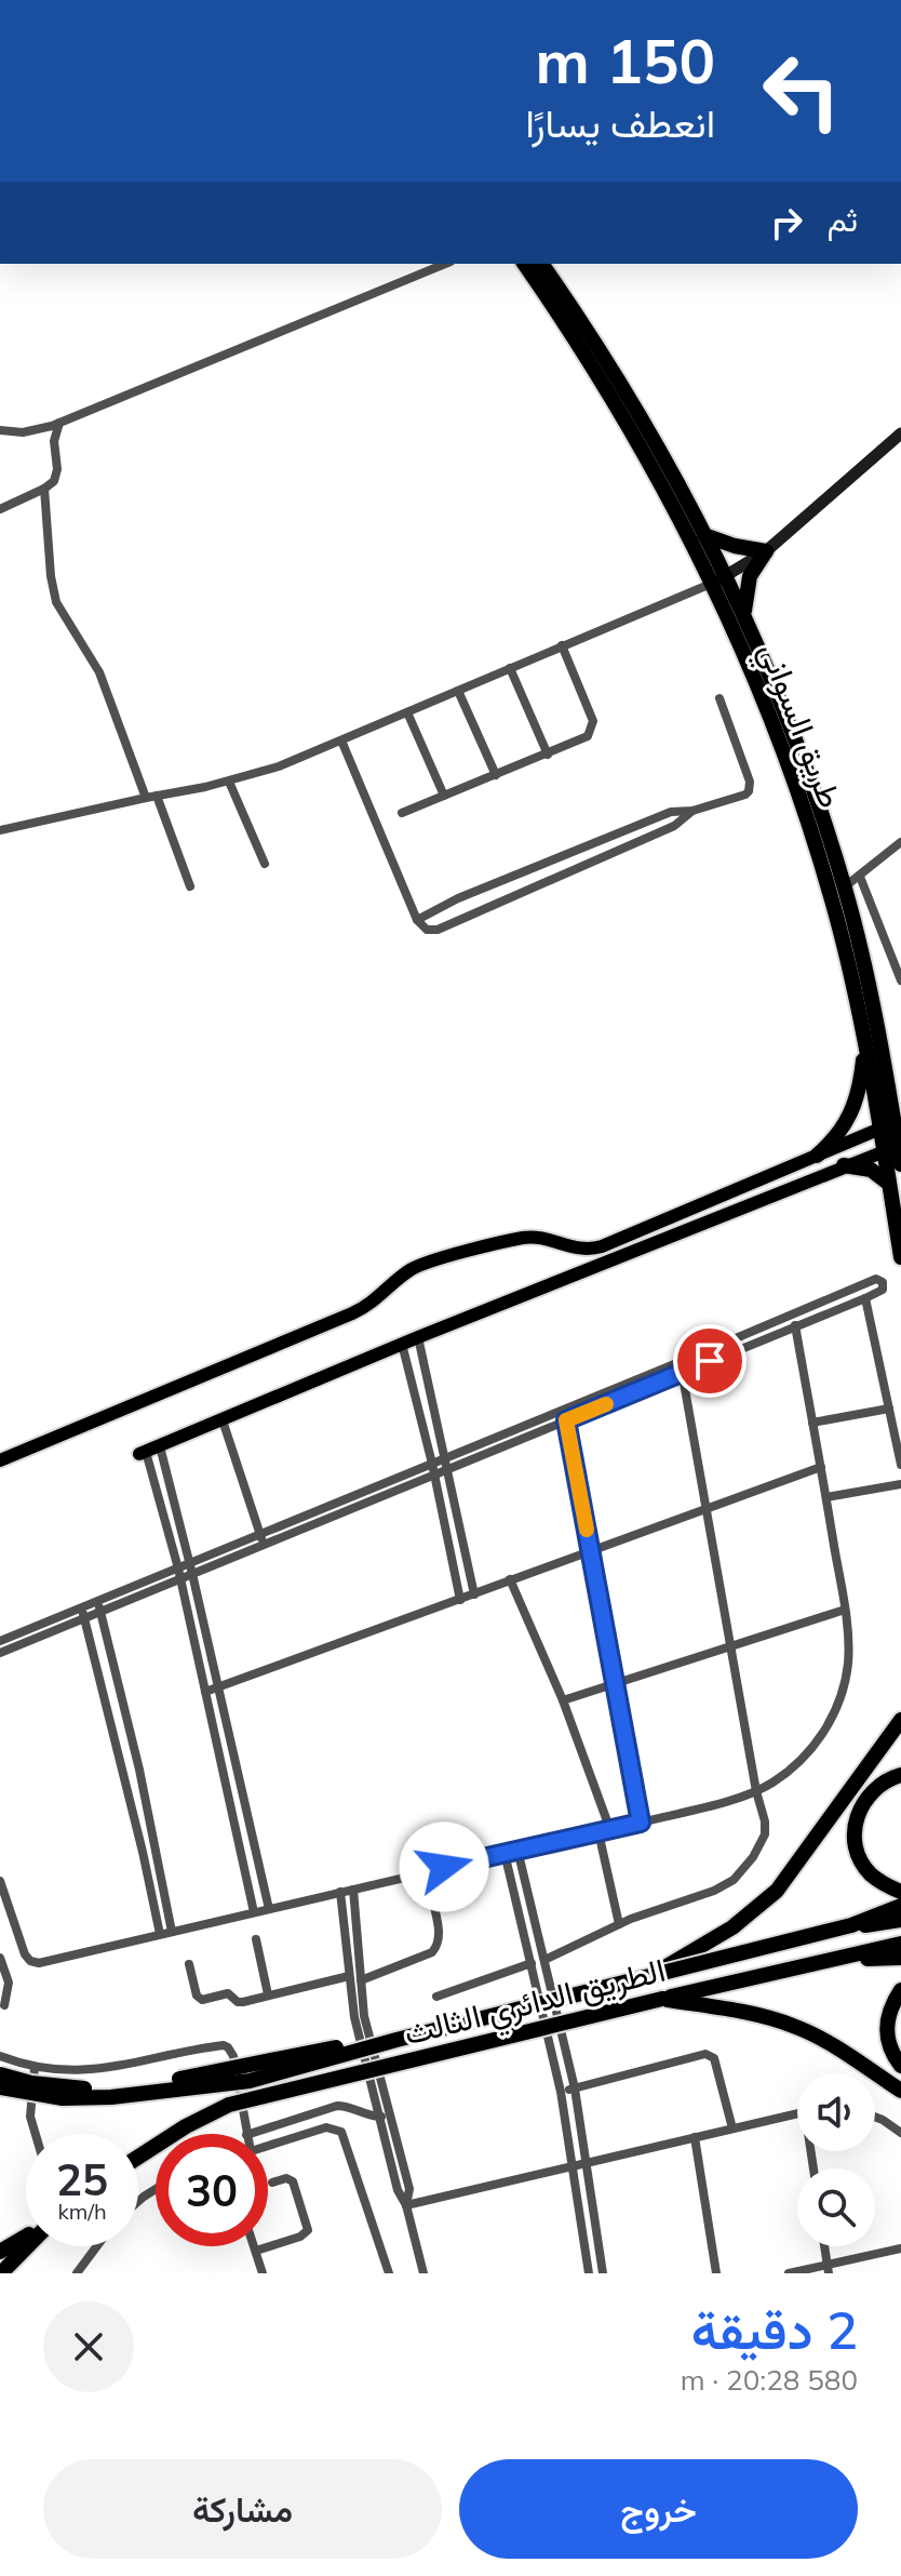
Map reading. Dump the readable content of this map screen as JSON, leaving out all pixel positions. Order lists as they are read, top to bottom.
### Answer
{
  "streets": {
    "highway": ["طريق السواني", "الطريق الدائري الثالث"]
  },
  "page": {
    "turn": ["150 m", "انعطف يسارًا"],
    "then": "ثم",
    "speed": "25 km/h",
    "limit": "30",
    "heading": ["2 دقيقة", "580 m · 20:28"],
    "buttons": ["خروج", "مشاركة"]
  }
}
